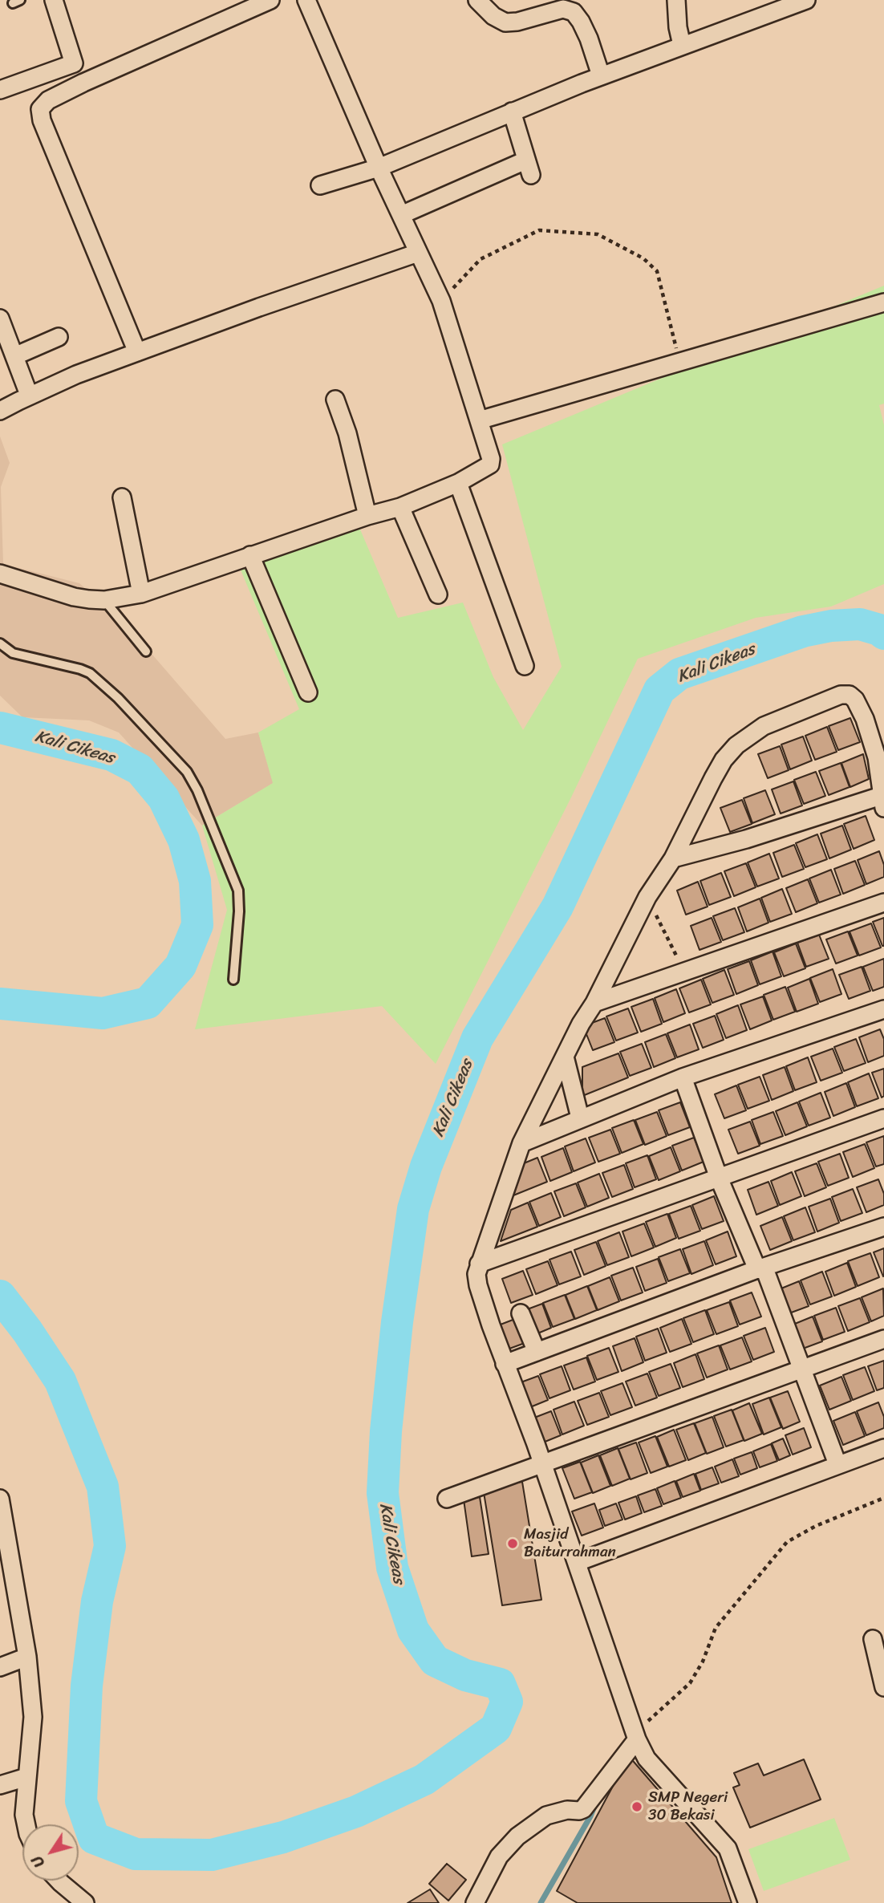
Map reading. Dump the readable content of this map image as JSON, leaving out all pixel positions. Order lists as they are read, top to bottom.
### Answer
{
  "water": ["Kali Cikeas"],
  "places": ["Masjid Baiturrahman", "SMP Negeri 30 Bekasi"],
  "north": "bottom left"
}
